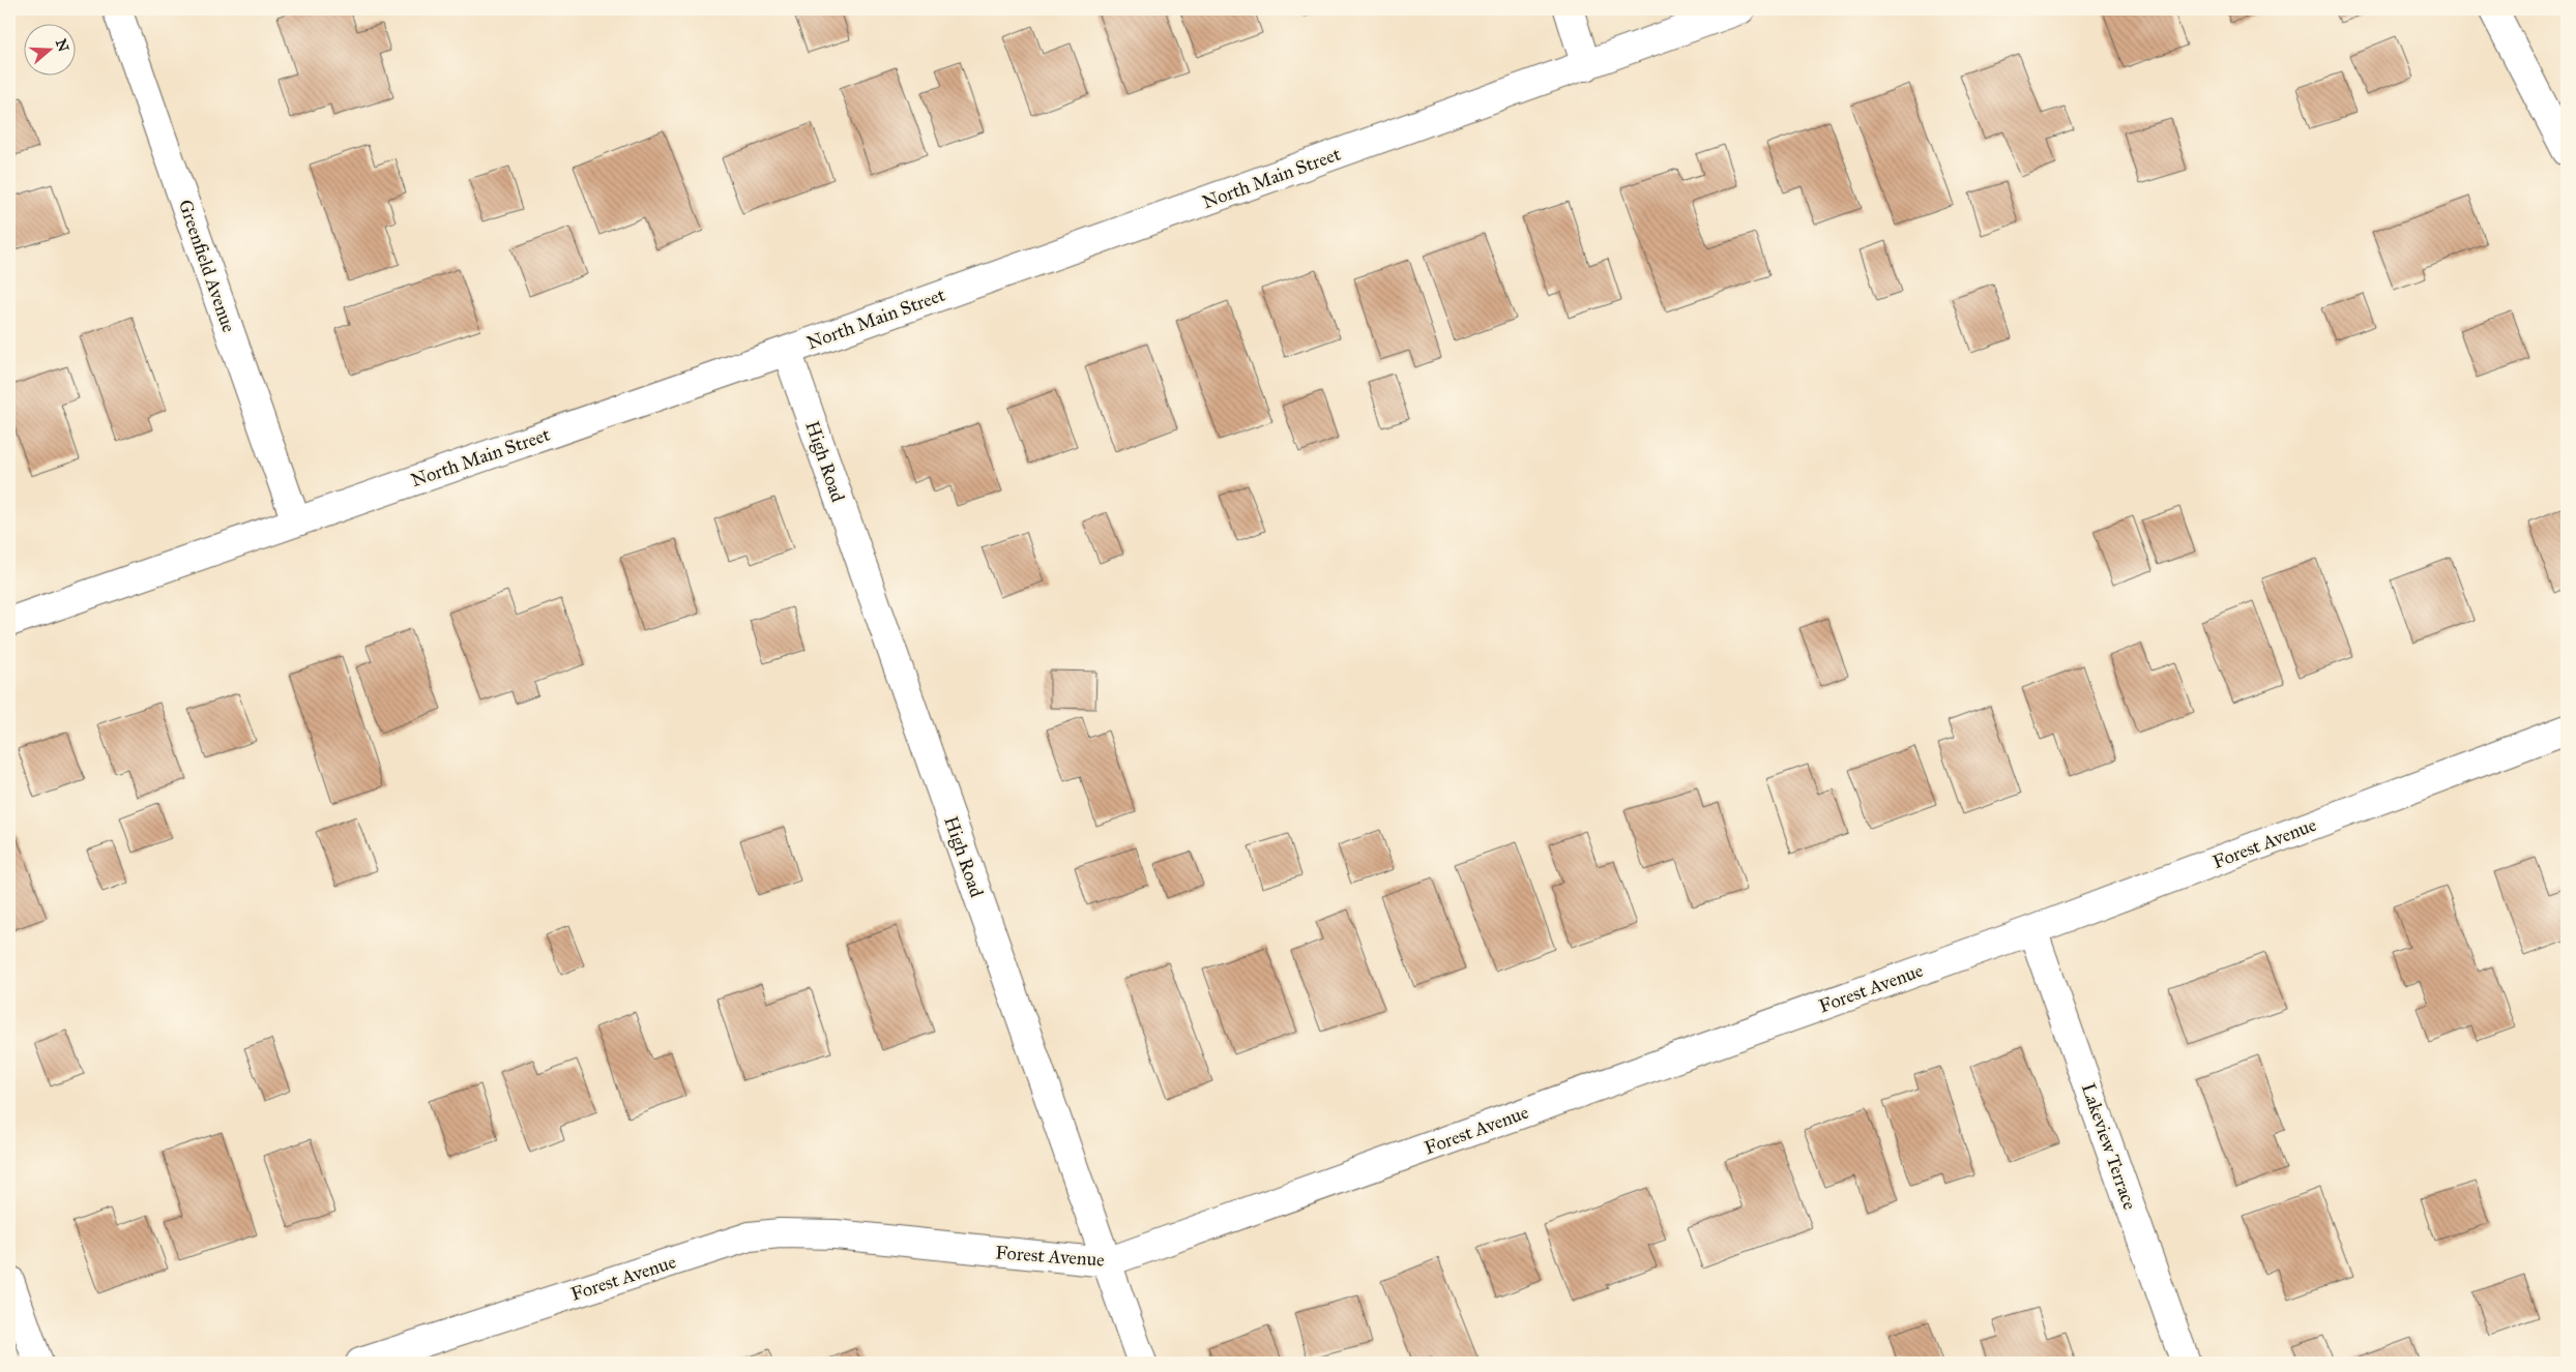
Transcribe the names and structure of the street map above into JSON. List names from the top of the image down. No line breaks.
{"streets":{"street":["North Main Street","Greenfield Avenue","High Road","Forest Avenue","Lakeview Terrace"]},"crossings":[["North Main Street","Greenfield Avenue"],["North Main Street","High Road"],["High Road","Forest Avenue"],["Forest Avenue","Lakeview Terrace"]],"north":"right"}
